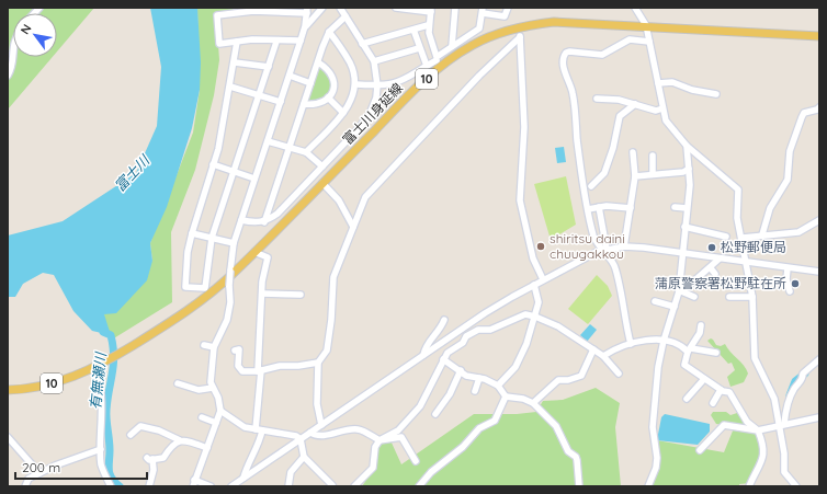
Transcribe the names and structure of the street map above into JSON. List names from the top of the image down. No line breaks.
{"streets":{"main road":["10","富士川身延線"]},"water":["富士川","有無瀬川"],"places":["shiritsu daini chuugakkou","松野郵便局","蒲原警察署松野駐在所"],"scale_bar":"200 m","north":"top left"}
